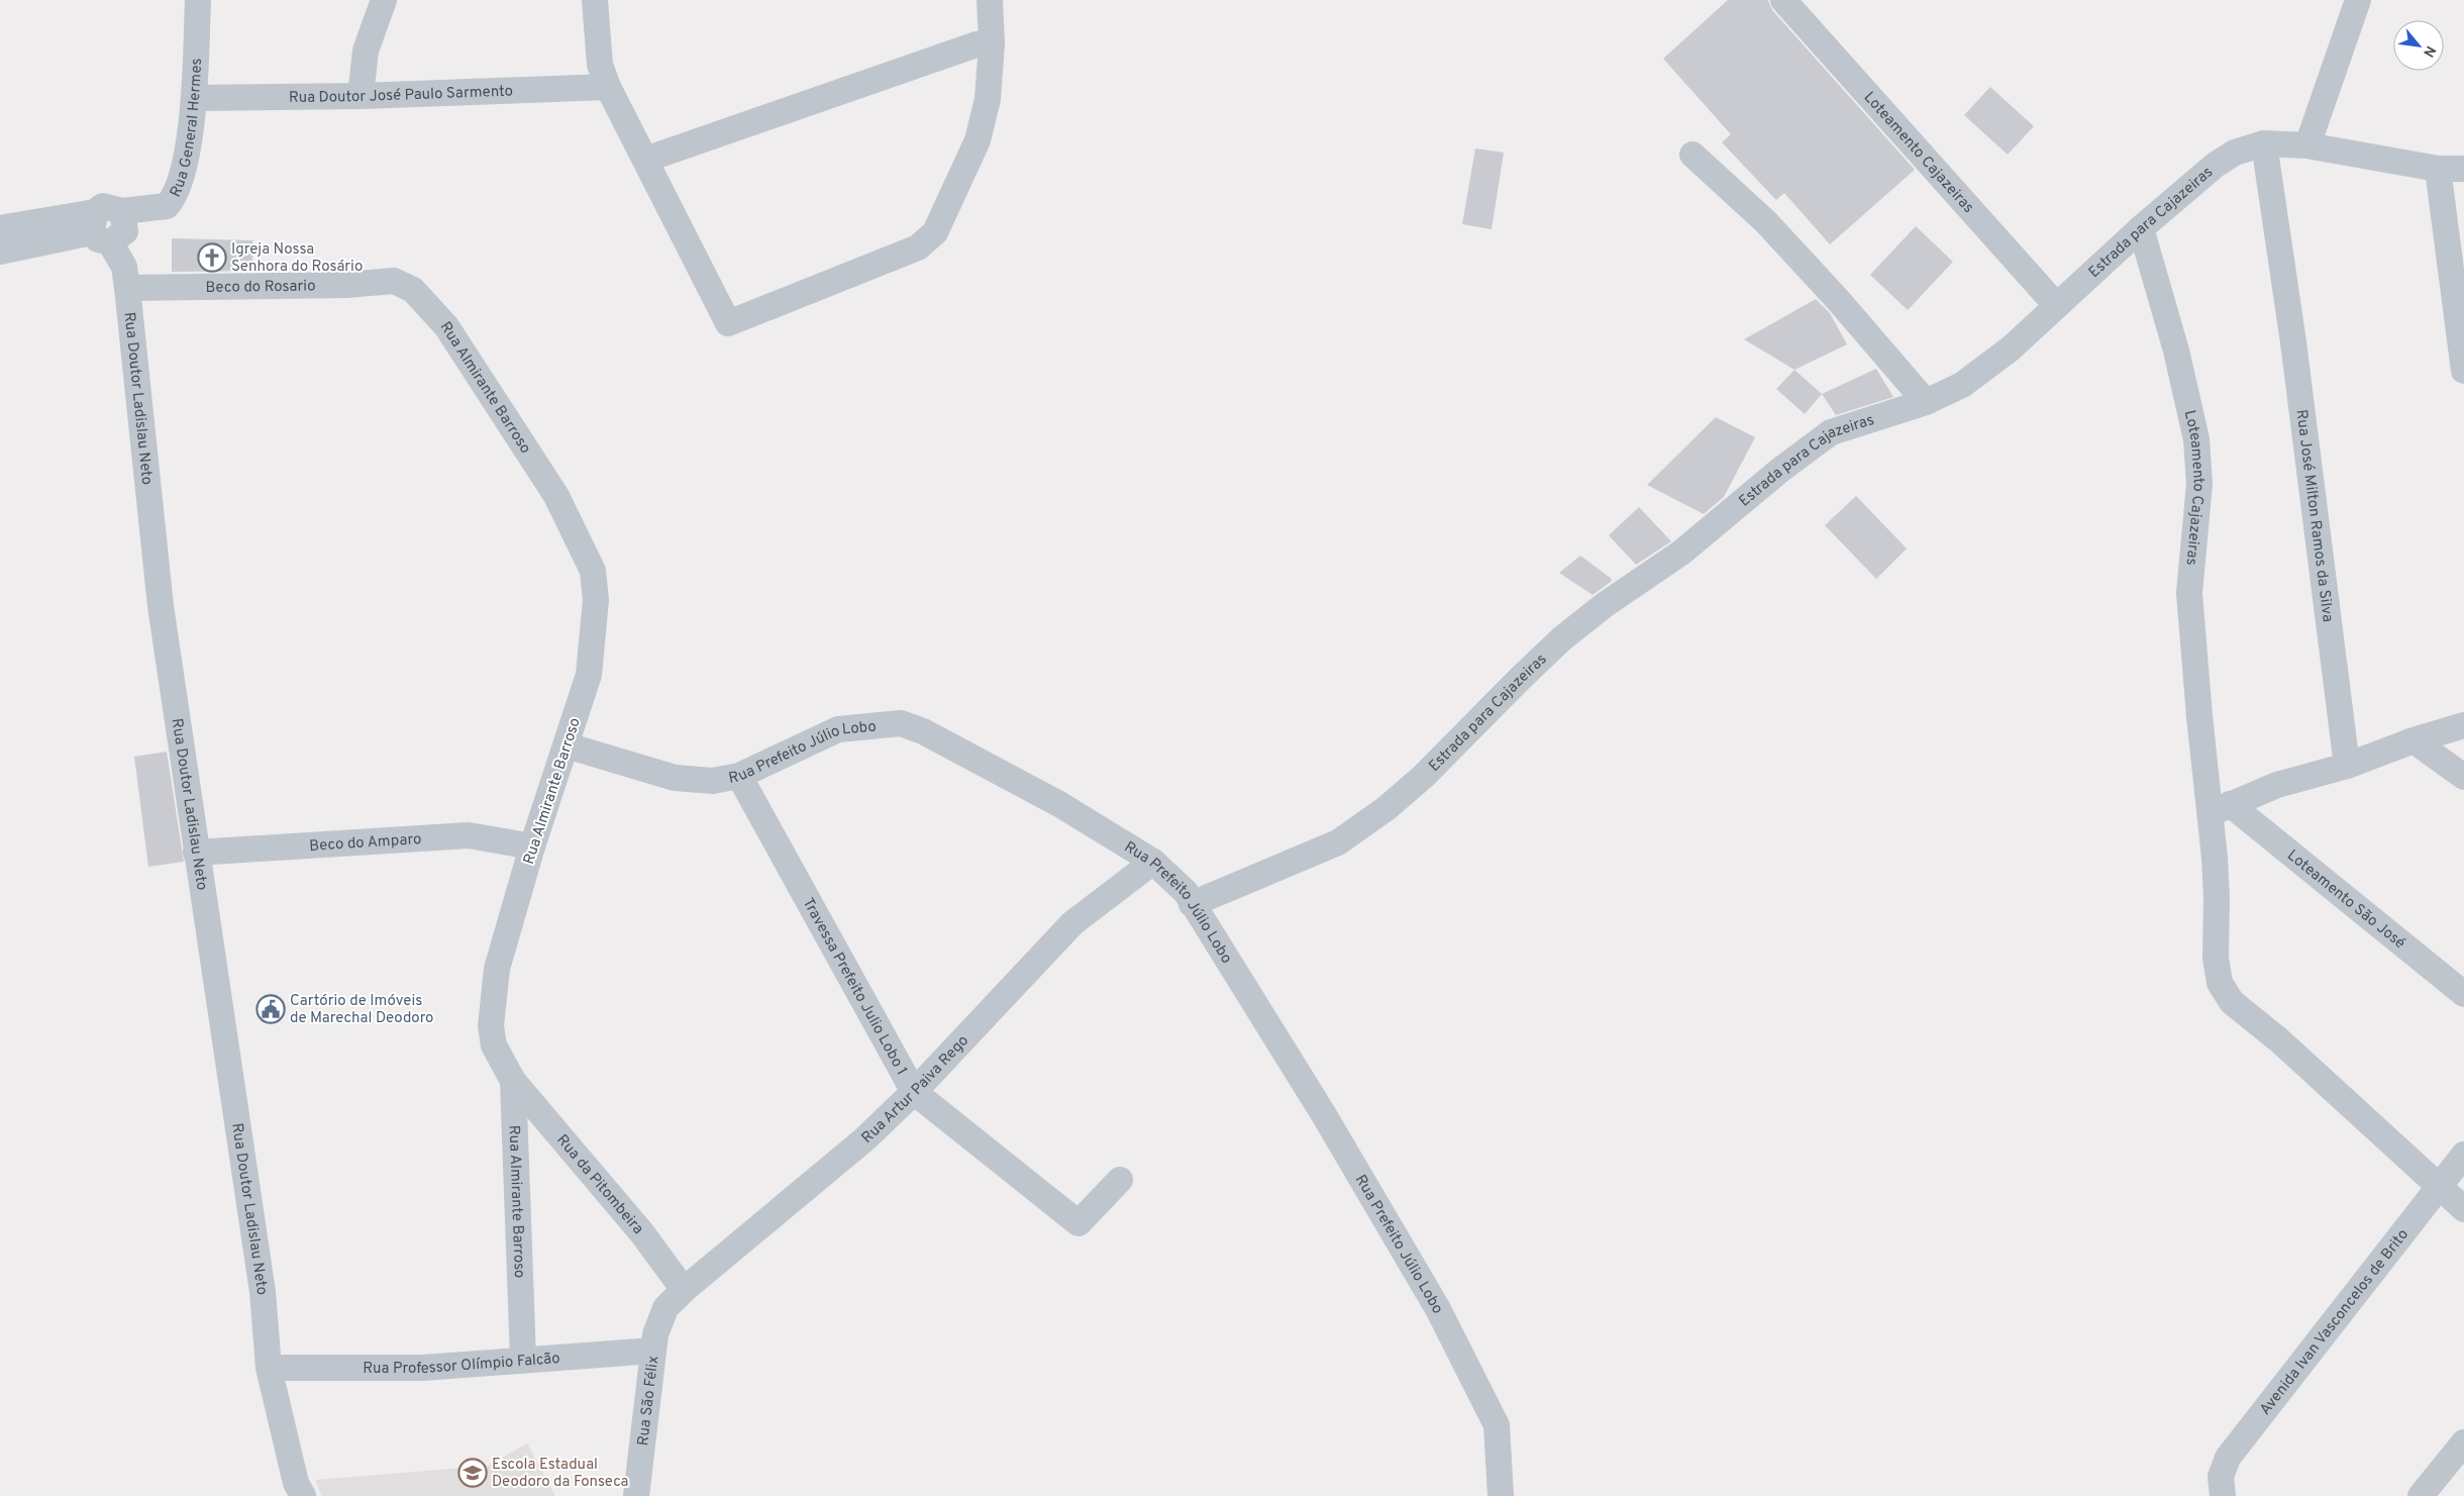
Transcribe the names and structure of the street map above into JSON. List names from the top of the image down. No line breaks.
{"streets":{"street":["Rua Doutor José Paulo Sarmento","Rua General Hermes","Loteamento Cajazeiras","Estrada para Cajazeiras","Beco do Rosario","Rua Almirante Barroso","Rua Doutor Ladislau Neto","Rua José Milton Ramos da Silva","Rua Prefeito Júlio Lobo","Beco do Amparo","Loteamento São José","Travessa Prefeito Julio Lobo 1","Rua Artur Paiva Rego","Rua da Pitombeira","Avenida Ivan Vasconcelos de Brito","Rua Professor Olímpio Falcão","Rua São Félix"]},"crossings":[["Rua Doutor José Paulo Sarmento","Rua General Hermes"],["Rua General Hermes","Rua Doutor Ladislau Neto"],["Loteamento Cajazeiras","Estrada para Cajazeiras"],["Loteamento Cajazeiras","Loteamento São José"],["Loteamento Cajazeiras","Avenida Ivan Vasconcelos de Brito"],["Estrada para Cajazeiras","Rua José Milton Ramos da Silva"],["Estrada para Cajazeiras","Rua Prefeito Júlio Lobo"],["Beco do Rosario","Rua Almirante Barroso"],["Beco do Rosario","Rua Doutor Ladislau Neto"],["Rua Almirante Barroso","Rua Prefeito Júlio Lobo"],["Rua Almirante Barroso","Beco do Amparo"],["Rua Almirante Barroso","Rua da Pitombeira"],["Rua Almirante Barroso","Rua Professor Olímpio Falcão"],["Rua Doutor Ladislau Neto","Beco do Amparo"],["Rua Doutor Ladislau Neto","Rua Professor Olímpio Falcão"],["Rua Prefeito Júlio Lobo","Travessa Prefeito Julio Lobo 1"],["Rua Prefeito Júlio Lobo","Rua Artur Paiva Rego"],["Travessa Prefeito Julio Lobo 1","Rua Artur Paiva Rego"],["Rua Artur Paiva Rego","Rua da Pitombeira"],["Rua Artur Paiva Rego","Rua São Félix"],["Rua da Pitombeira","Rua São Félix"],["Rua Professor Olímpio Falcão","Rua São Félix"]],"places":{"church":["Igreja Nossa Senhora do Rosário"],"public building":["Cartório de Imóveis de Marechal Deodoro"],"school or university":["Escola Estadual Deodoro da Fonseca"]},"north":"bottom right"}
